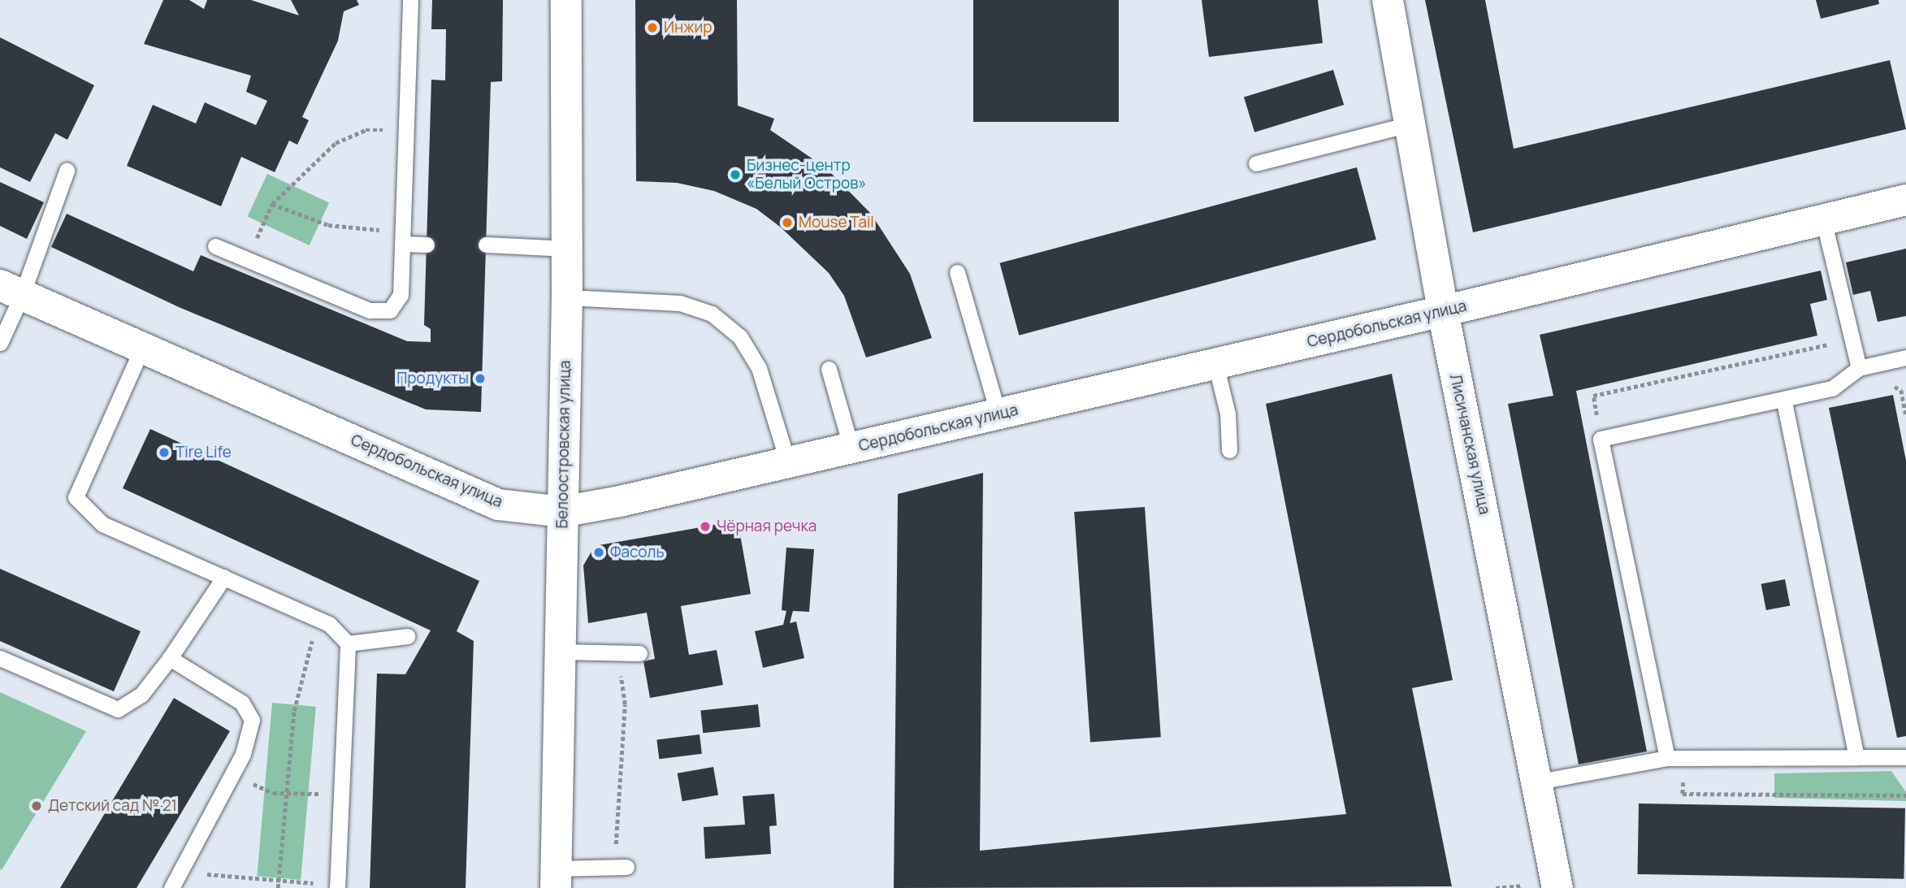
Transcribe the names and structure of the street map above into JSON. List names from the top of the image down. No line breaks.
{"streets":{"street":["Сердобольская улица","Белоостровская улица","Лисичанская улица"]},"crossings":[["Сердобольская улица","Белоостровская улица"],["Сердобольская улица","Лисичанская улица"]],"places":["Инжир","Бизнес-центр «Белый Остров»","Mouse Tail","Продукты","Tire Life","Чёрная речка","Фасоль","Детский сад № 21"]}
